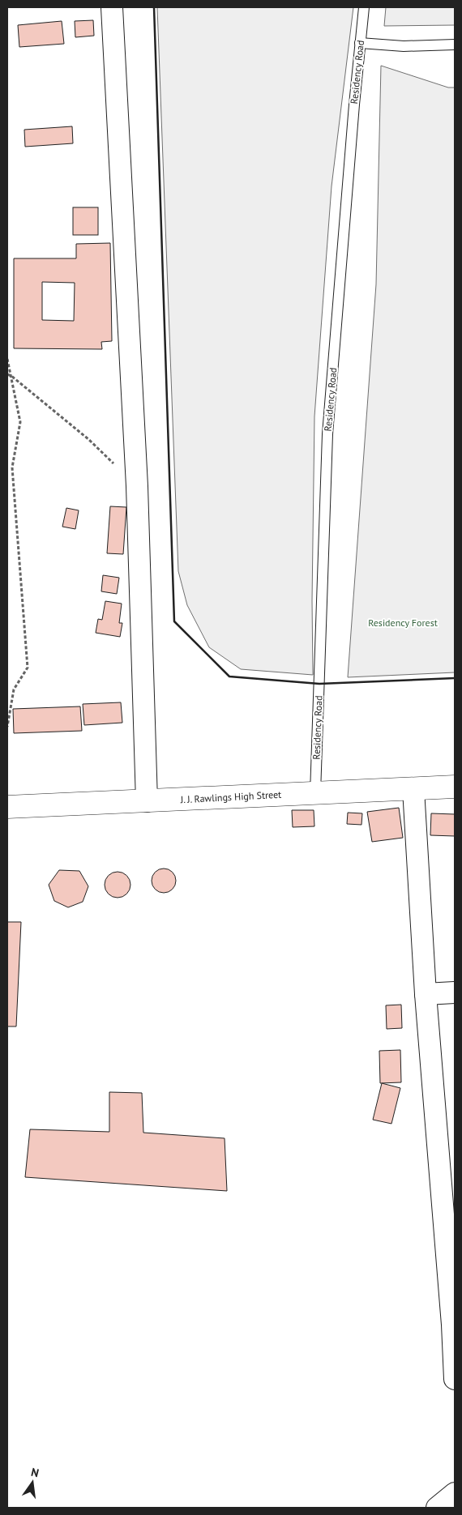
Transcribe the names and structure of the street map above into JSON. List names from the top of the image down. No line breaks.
{"streets":{"main road":["J. J. Rawlings High Street"],"lane":["Residency Road"]},"crossings":[["Residency Road","J. J. Rawlings High Street"]],"parks":["Residency Forest"],"north":"top"}
